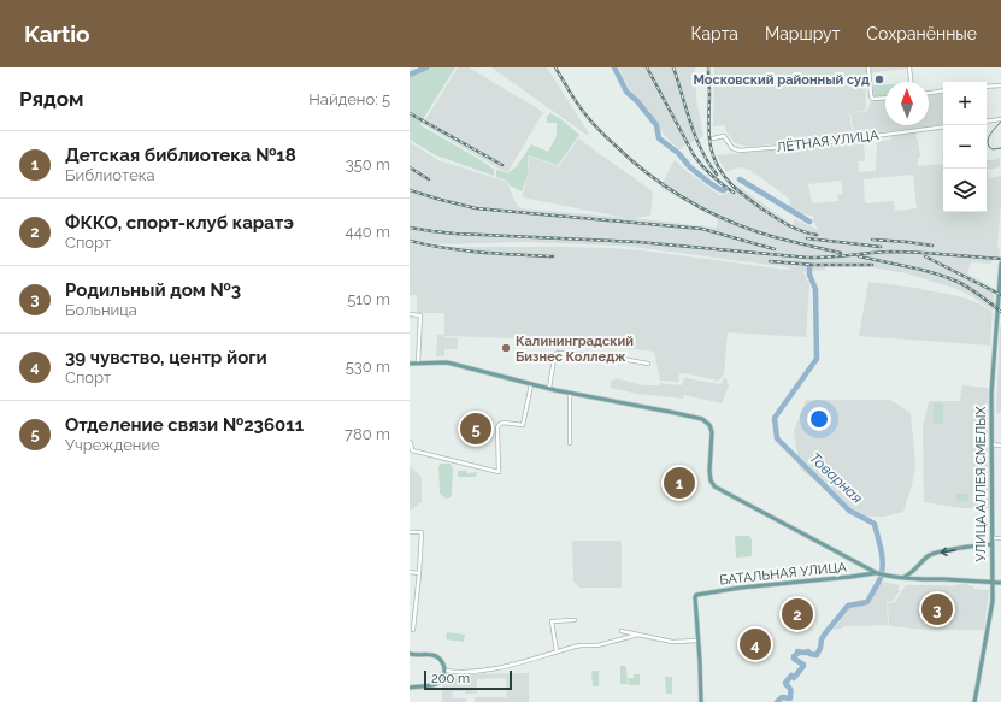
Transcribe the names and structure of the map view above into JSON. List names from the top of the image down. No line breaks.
{"streets":{"main road":["УЛИЦА АЛЛЕЯ СМЕЛЫХ","БАТАЛЬНАЯ УЛИЦА"],"street":["ЛЁТНАЯ УЛИЦА"]},"water":["Товарная"],"places":["Московский районный суд","Калининградский Бизнес Колледж"],"scale_bar":"200 m","north":"top","page":{"header":"Kartio","nav":["Карта","Маршрут","Сохранённые"],"heading":["Рядом","Найдено: 5"],"map_buttons":["+","−"],"list":[{"mark":"1","name":"Детская библиотека №18","note":"Библиотека","value":"350 m"},{"mark":"2","name":"ФККО, спорт-клуб каратэ","note":"Спорт","value":"440 m"},{"mark":"3","name":"Родильный дом №3","note":"Больница","value":"510 m"},{"mark":"4","name":"39 чувство, центр йоги","note":"Спорт","value":"530 m"},{"mark":"5","name":"Отделение связи №236011","note":"Учреждение","value":"780 m"}],"pins":["5","1","3","2","4"],"scale":"200 m"}}
